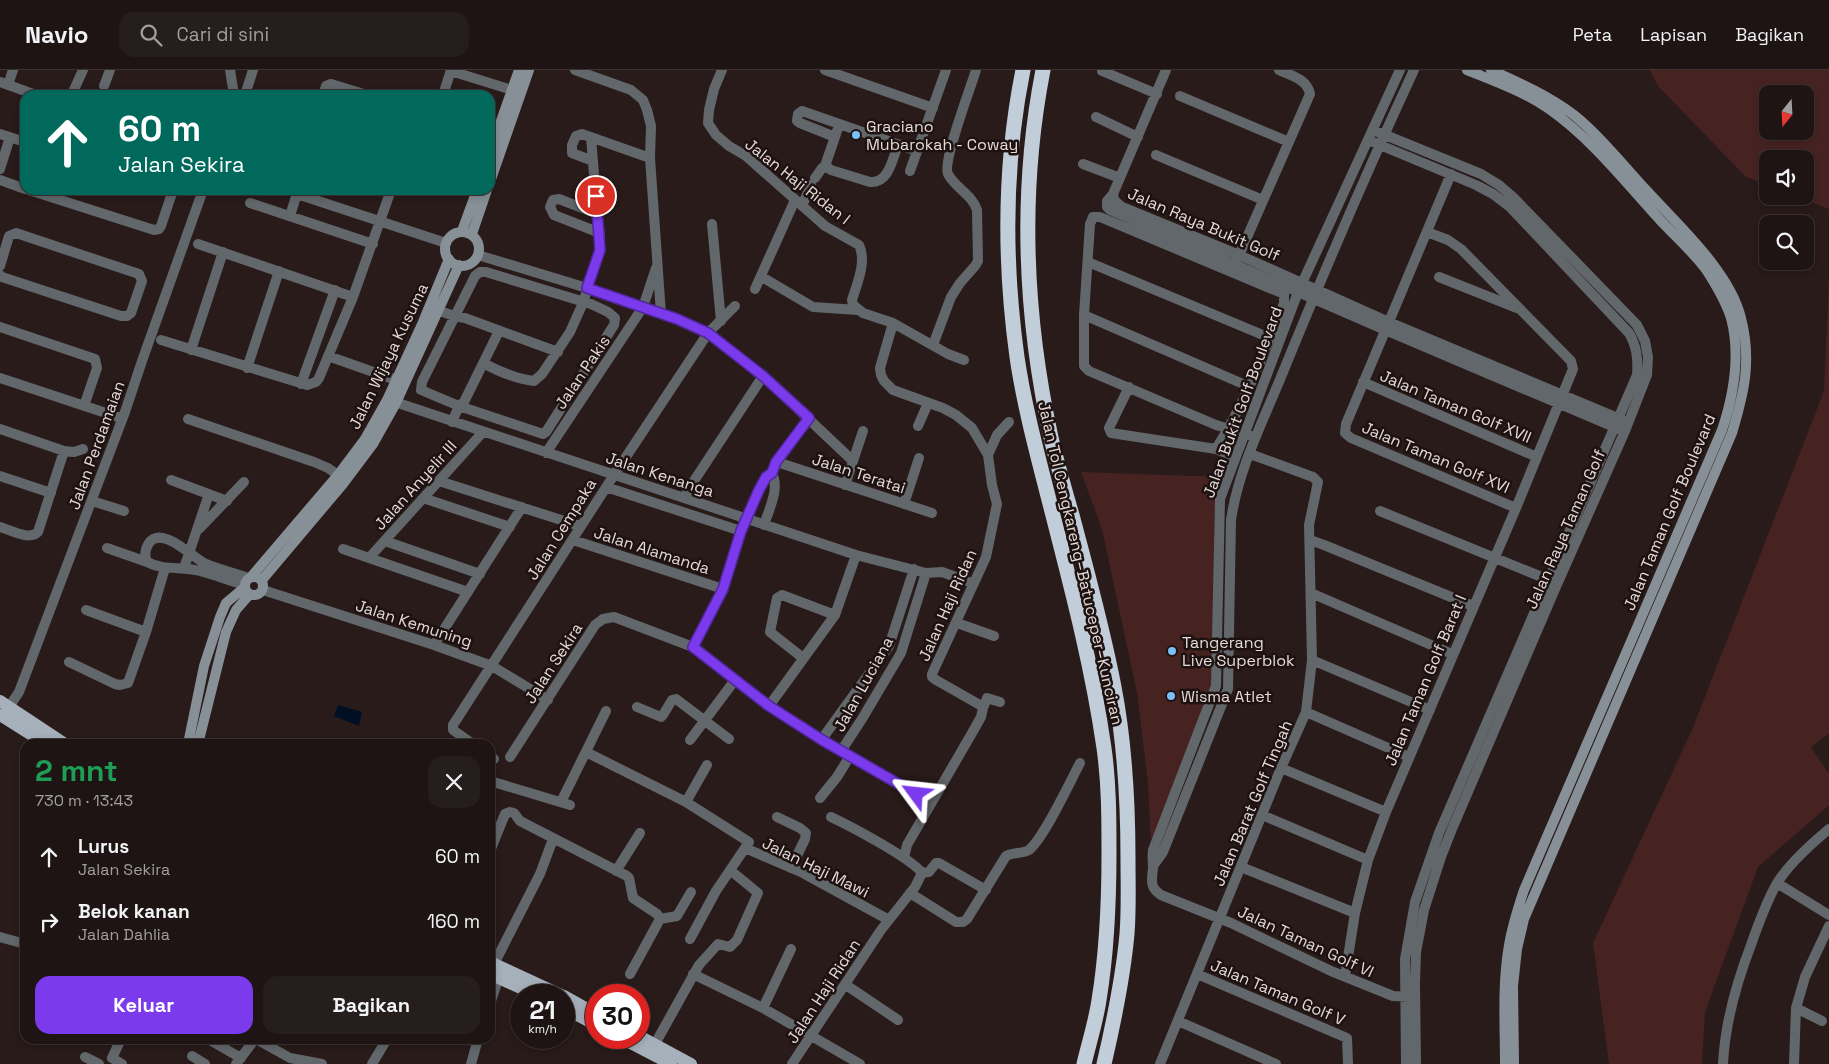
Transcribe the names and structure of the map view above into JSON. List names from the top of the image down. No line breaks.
{"streets":{"highway":["Jalan Tol Cengkareng–Batuceper–Kunciran"],"street":["Jalan Haji Ridan I","Jalan Raya Bukit Golf","Jalan Wijaya Kusuma","Jalan Pakis","Jalan Bukit Golf Boulevard","Jalan Taman Golf XVII","Jalan Perdamaian","Jalan Taman Golf XVI","Jalan Teratai","Jalan Kenanga","Jalan Anyelir III","Jalan Taman Golf Boulevard","Jalan Cempaka","Jalan Raya Taman Golf","Jalan Alamanda","Jalan Haji Ridan","Jalan Kemuning","Jalan Sekira","Jalan Taman Golf Barat I","Jalan Luciana","Jalan Barat Golf Tingah","Jalan Haji Mawi","Jalan Taman Golf VI","Jalan Taman Golf V"]},"crossings":[["Jalan Raya Bukit Golf","Jalan Bukit Golf Boulevard"],["Jalan Raya Bukit Golf","Jalan Raya Taman Golf"],["Jalan Raya Bukit Golf","Jalan Taman Golf Barat I"],["Jalan Wijaya Kusuma","Jalan Kenanga"],["Jalan Wijaya Kusuma","Jalan Kemuning"],["Jalan Pakis","Jalan Kenanga"],["Jalan Bukit Golf Boulevard","Jalan Raya Taman Golf"],["Jalan Bukit Golf Boulevard","Jalan Barat Golf Tingah"],["Jalan Bukit Golf Boulevard","Jalan Taman Golf VI"],["Jalan Taman Golf XVII","Jalan Taman Golf XVI"],["Jalan Taman Golf XVII","Jalan Taman Golf Barat I"],["Jalan Taman Golf XVI","Jalan Taman Golf Barat I"],["Jalan Kenanga","Jalan Anyelir III"],["Jalan Kenanga","Jalan Cempaka"],["Jalan Kenanga","Jalan Luciana"],["Jalan Cempaka","Jalan Alamanda"],["Jalan Cempaka","Jalan Kemuning"],["Jalan Raya Taman Golf","Jalan Taman Golf VI"],["Jalan Haji Ridan","Jalan Haji Mawi"],["Jalan Kemuning","Jalan Sekira"],["Jalan Sekira","Jalan Luciana"],["Jalan Taman Golf Barat I","Jalan Taman Golf VI"],["Jalan Barat Golf Tingah","Jalan Taman Golf VI"],["Jalan Barat Golf Tingah","Jalan Taman Golf V"]],"places":["Graciano Mubarokah - Coway","Tangerang Live Superblok","Wisma Atlet"],"north":"bottom","page":{"header":"Navio","search":"Cari di sini","nav":["Peta","Lapisan","Bagikan"],"turn":["60 m","Jalan Sekira"],"heading":["2 mnt","730 m · 13:43"],"list":[{"name":"Lurus","note":"Jalan Sekira","value":"60 m"},{"name":"Belok kanan","note":"Jalan Dahlia","value":"160 m"}],"buttons":["Keluar","Bagikan"],"speed":"21 km/h","limit":"30"}}
